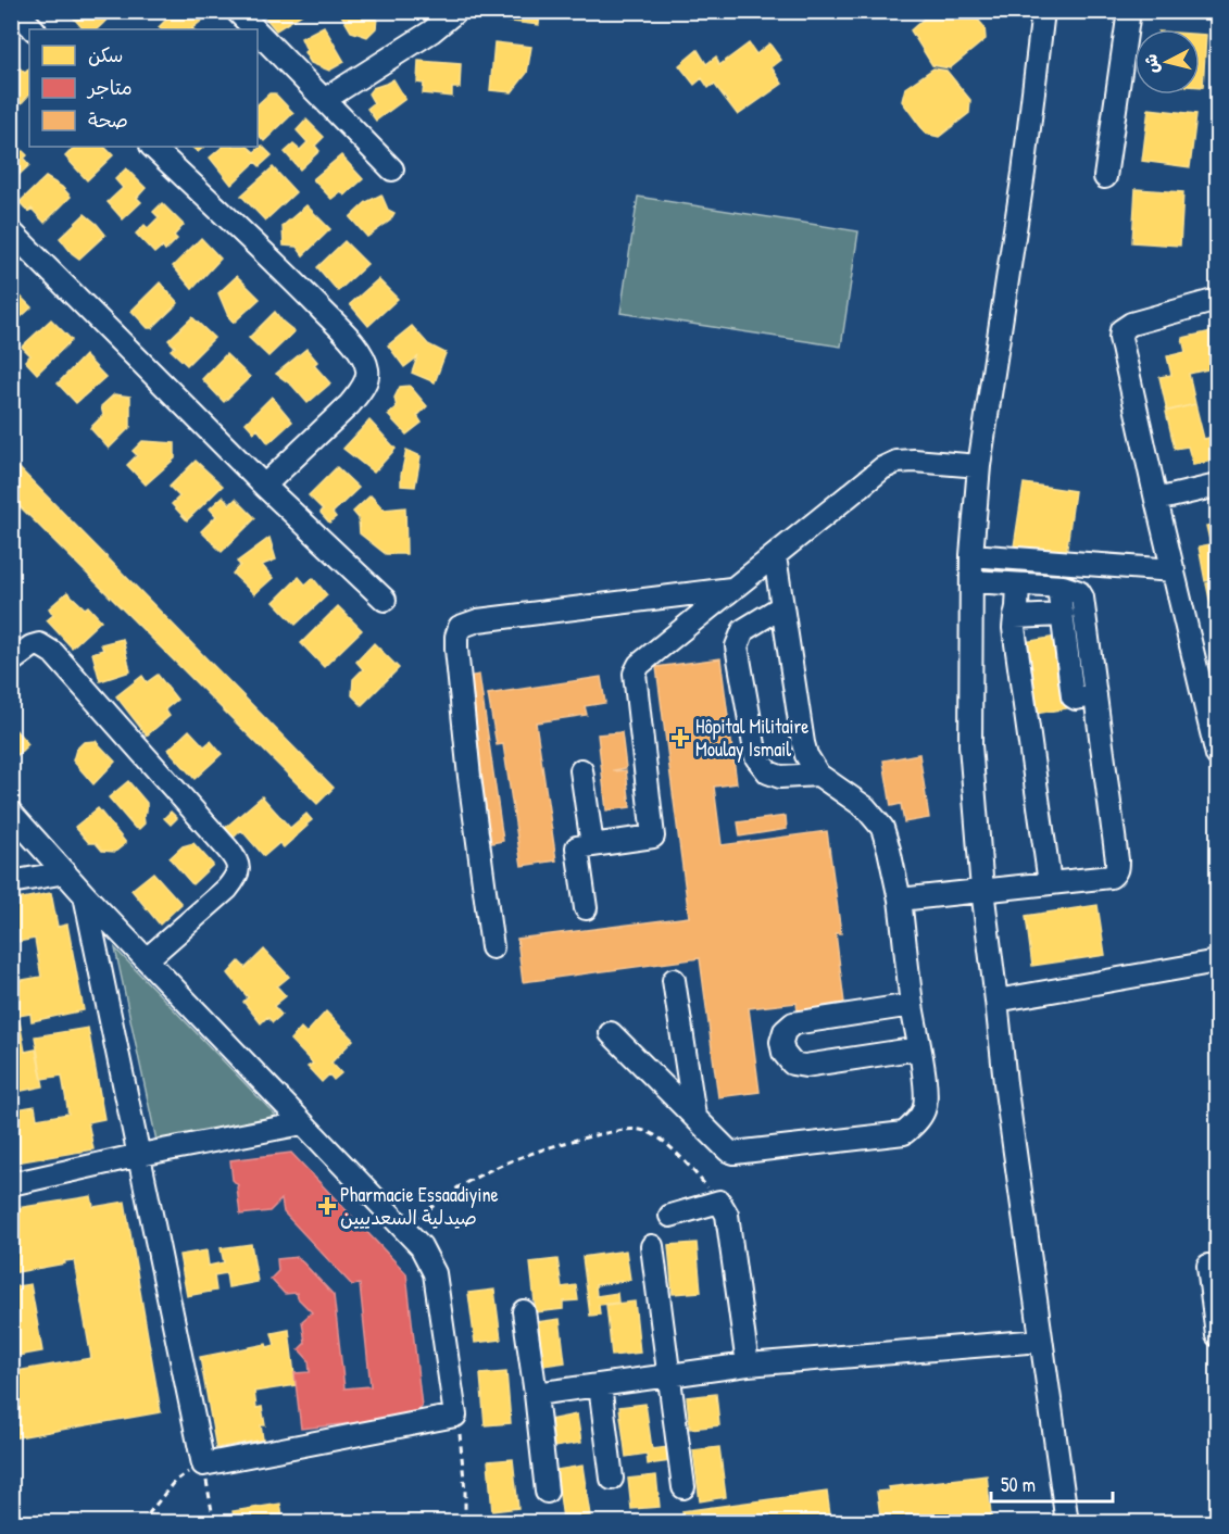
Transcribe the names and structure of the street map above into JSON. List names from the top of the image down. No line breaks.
{"places":{"health":["Hôpital Militaire Moulay Ismail","Pharmacie Essaadiyine صيدلية السعدييين"]},"legend":["سكن","متاجر","صحة"],"scale_bar":"50 m","north":"left"}
